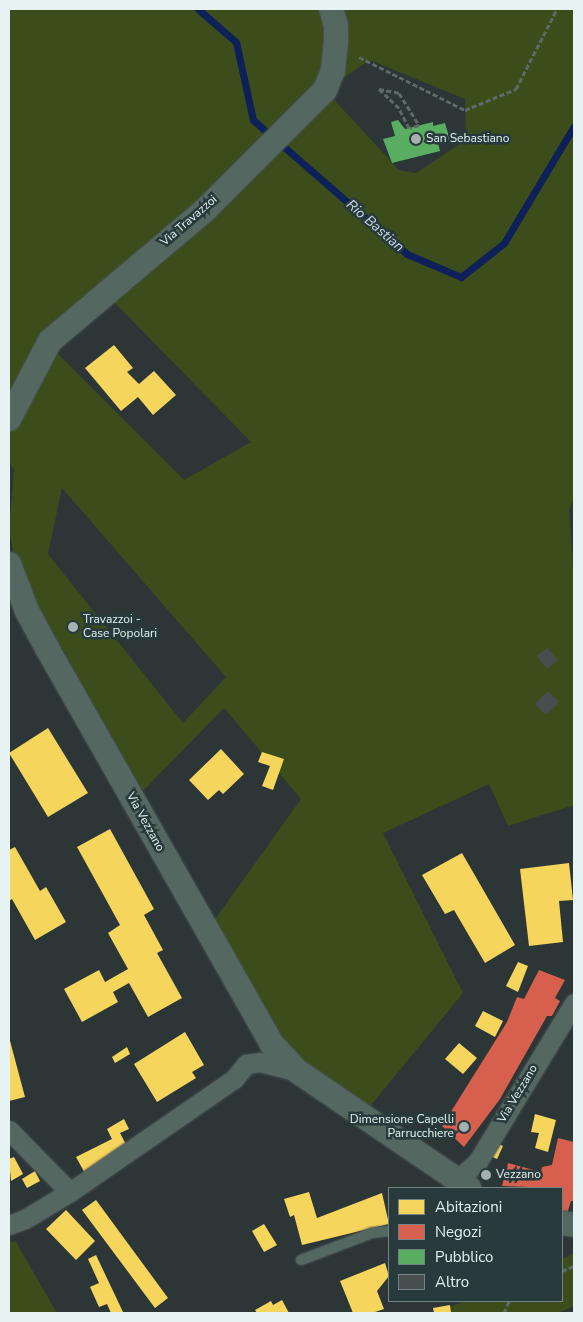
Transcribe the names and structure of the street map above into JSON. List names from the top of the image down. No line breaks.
{"streets":{"street":["Via Travazzoi","Via Vezzano"]},"water":["Rio Bastian"],"places":["San Sebastiano","Travazzoi - Case Popolari","Dimensione Capelli Parrucchiere","Vezzano"],"legend":["Abitazioni","Negozi","Pubblico","Altro"]}
